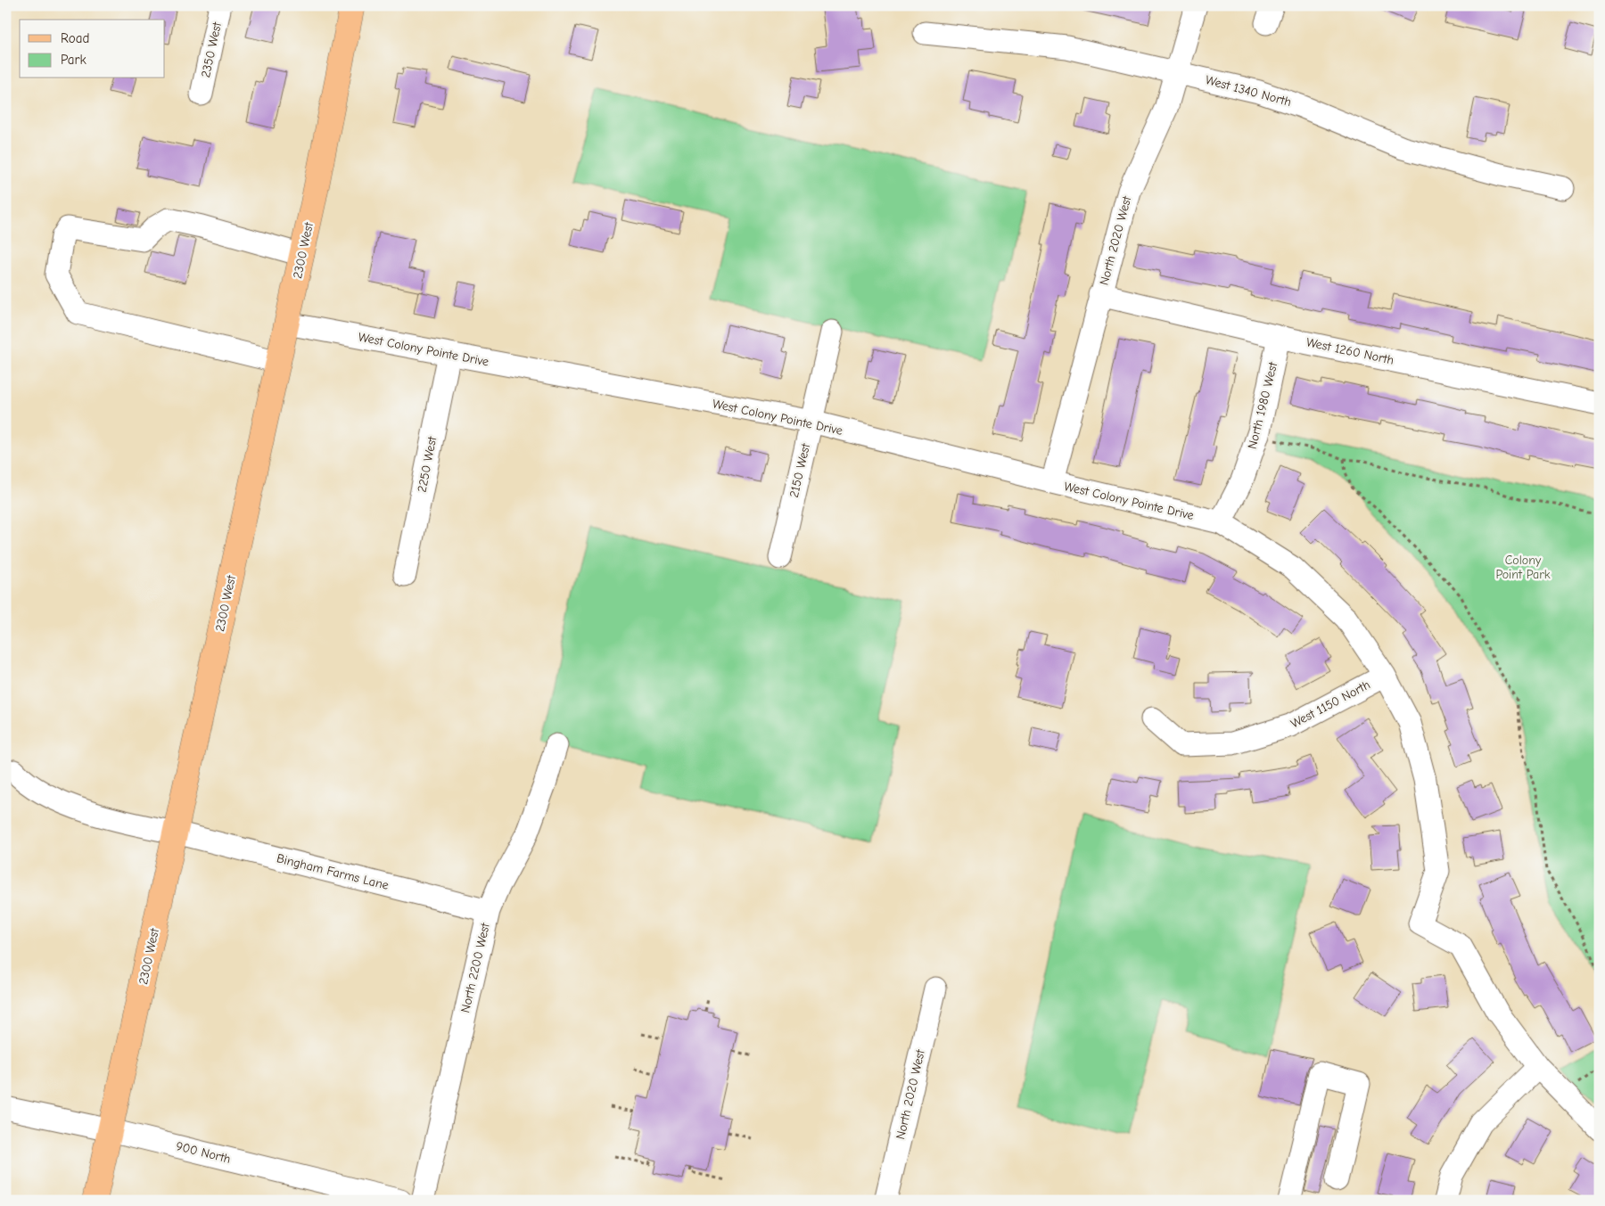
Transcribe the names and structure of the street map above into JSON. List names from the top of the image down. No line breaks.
{"streets":{"main road":["2300 West"],"street":["2350 West","West 1340 North","North 2020 West","West Colony Pointe Drive","West 1260 North","North 1980 West","2250 West","2150 West","West 1150 North","Bingham Farms Lane","North 2200 West","900 North"]},"crossings":[["West 1340 North","North 2020 West"],["North 2020 West","West Colony Pointe Drive"],["North 2020 West","West 1260 North"],["2300 West","West Colony Pointe Drive"],["2300 West","Bingham Farms Lane"],["2300 West","900 North"],["West Colony Pointe Drive","North 1980 West"],["West Colony Pointe Drive","2250 West"],["West Colony Pointe Drive","2150 West"],["West Colony Pointe Drive","West 1150 North"],["West 1260 North","North 1980 West"],["Bingham Farms Lane","North 2200 West"]],"parks":["Colony Point Park"],"legend":["Road","Park"]}
